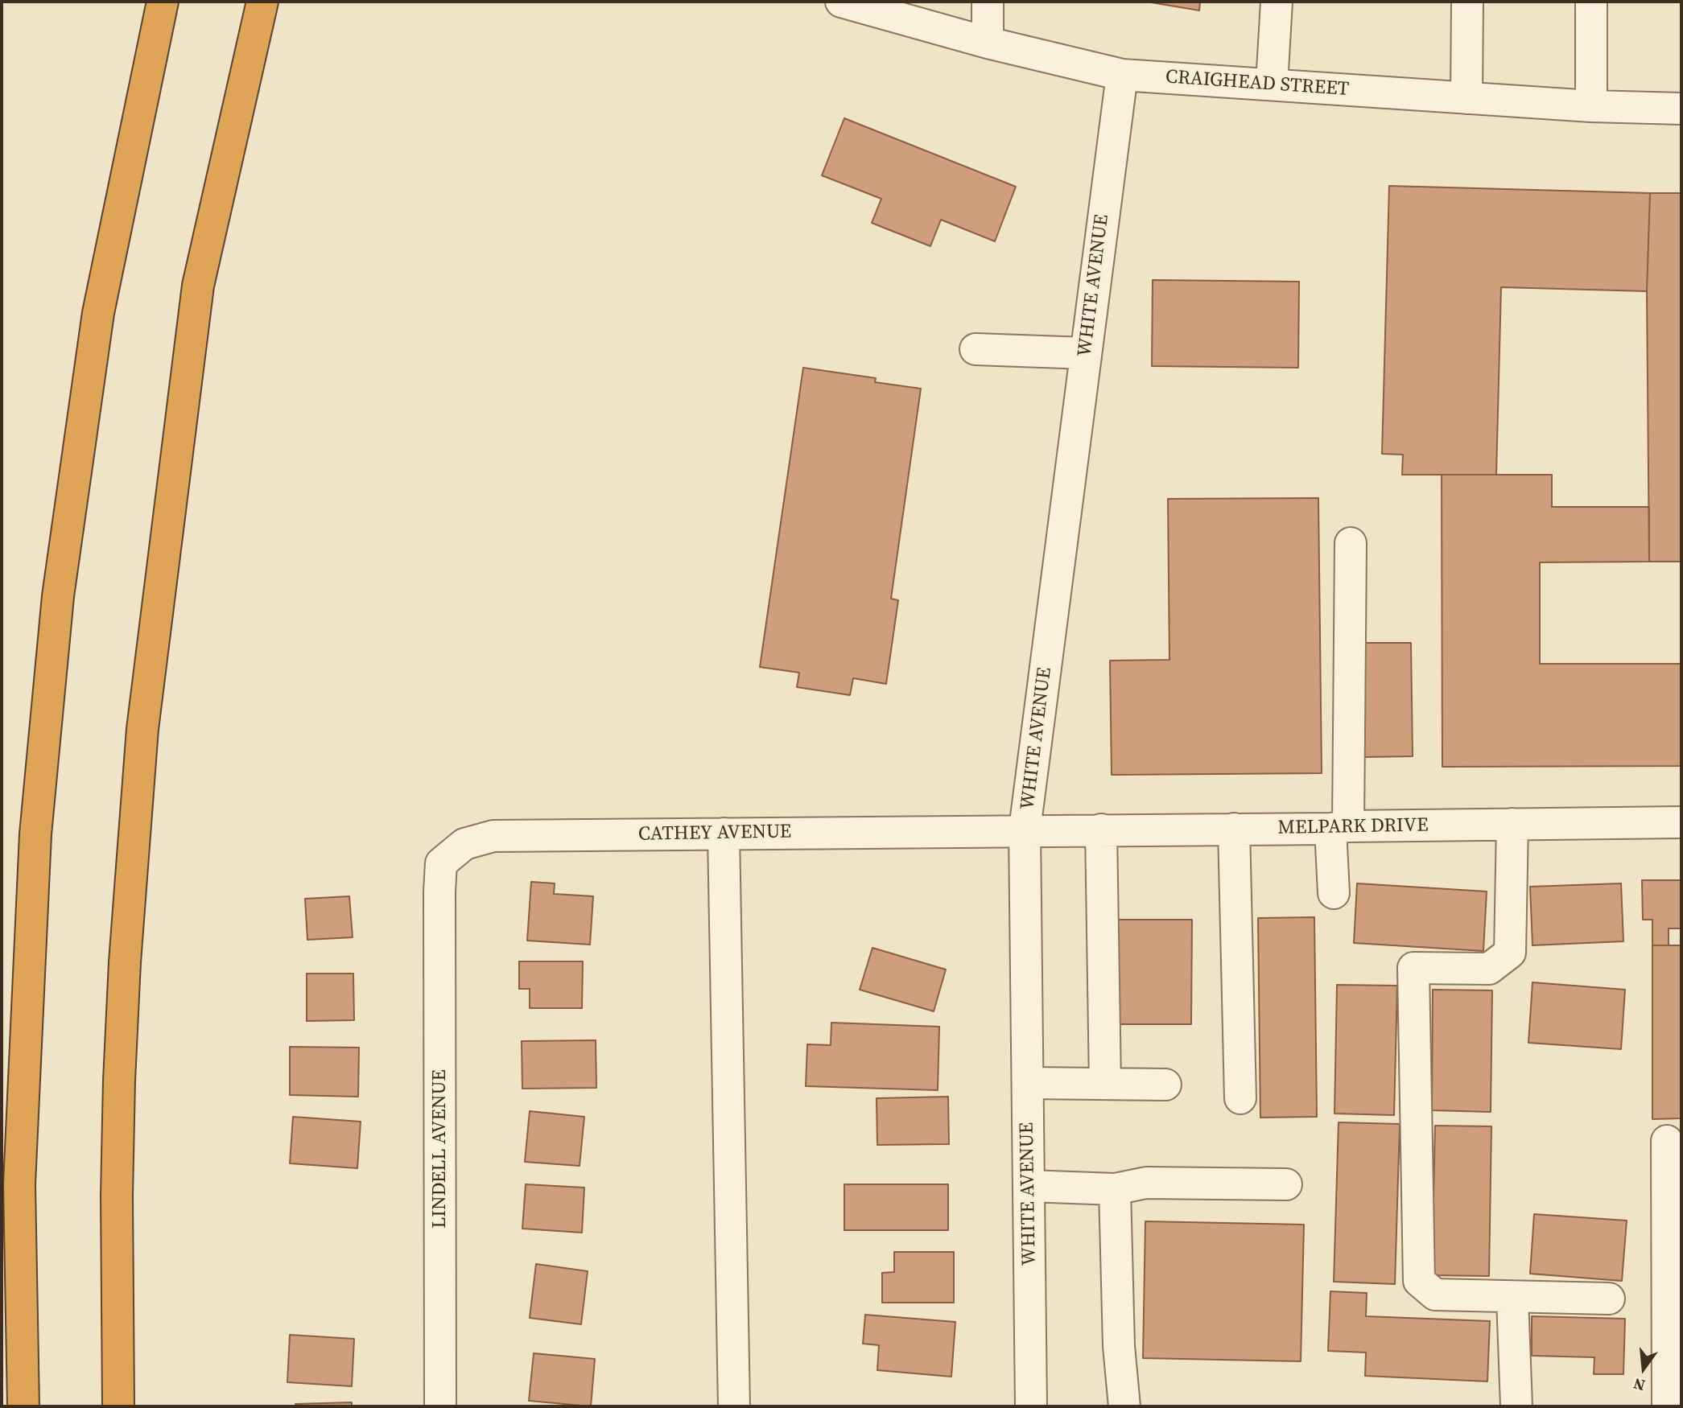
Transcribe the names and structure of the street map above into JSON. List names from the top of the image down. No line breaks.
{"streets":{"street":["CRAIGHEAD STREET","WHITE AVENUE","MELPARK DRIVE","CATHEY AVENUE","LINDELL AVENUE"]},"crossings":[["CRAIGHEAD STREET","WHITE AVENUE"],["WHITE AVENUE","MELPARK DRIVE"],["WHITE AVENUE","CATHEY AVENUE"],["MELPARK DRIVE","CATHEY AVENUE"],["CATHEY AVENUE","LINDELL AVENUE"]],"north":"bottom"}
